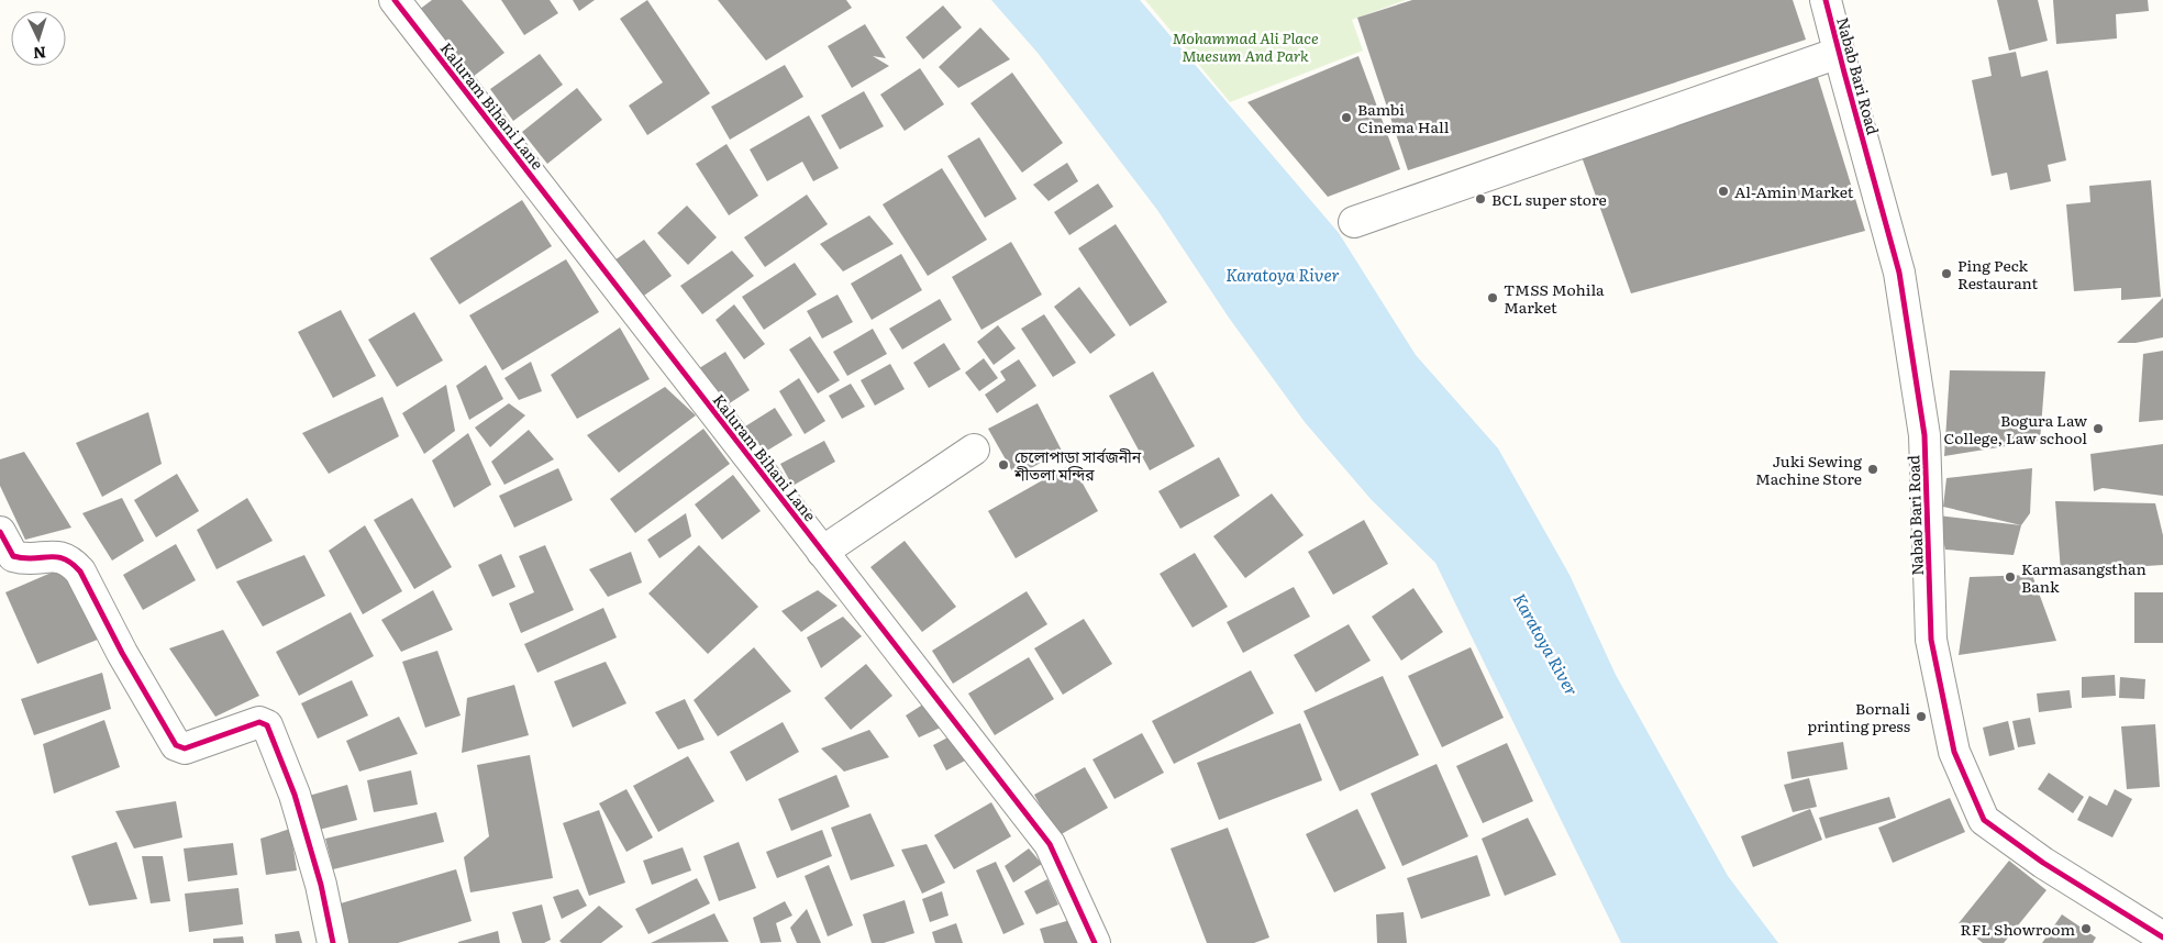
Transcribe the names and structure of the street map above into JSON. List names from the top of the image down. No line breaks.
{"streets":{"street":["Nabab Bari Road","Kaluram Bihani Lane"]},"water":["Karatoya River"],"parks":["Mohammad Ali Place Muesum And Park"],"places":["Bambi Cinema Hall","Al-Amin Market","BCL super store","Ping Peck Restaurant","TMSS Mohila Market","Bogura Law College, Law school","চেলোপাড়া সার্বজনীন শীতলা মন্দির","Juki Sewing Machine Store","Karmasangsthan Bank","Bornali printing press","RFL Showroom"],"north":"bottom"}
